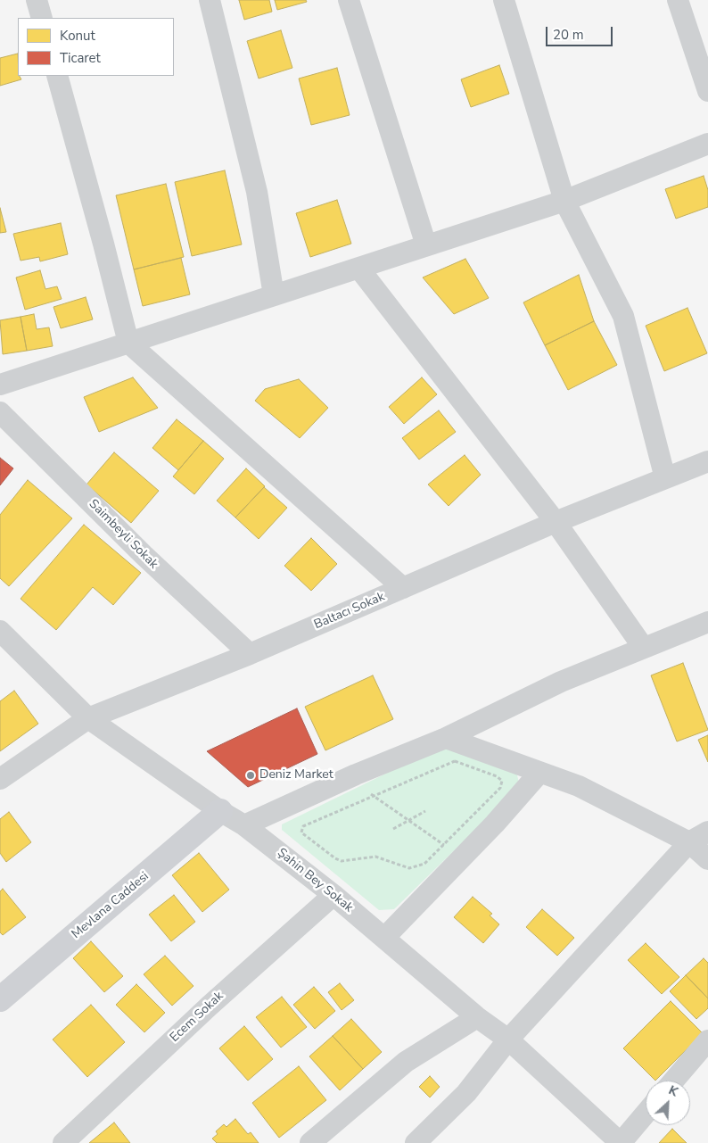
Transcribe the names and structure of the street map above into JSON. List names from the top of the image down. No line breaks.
{"streets":{"street":["Saimbeyli Sokak","Baltacı Sokak","Şahin Bey Sokak","Mevlana Caddesi","Ecem Sokak"]},"crossings":[["Saimbeyli Sokak","Baltacı Sokak"],["Baltacı Sokak","Şahin Bey Sokak"],["Şahin Bey Sokak","Mevlana Caddesi"],["Şahin Bey Sokak","Ecem Sokak"]],"places":["Deniz Market"],"legend":["Konut","Ticaret"],"scale_bar":"20 m","north":"top right"}
